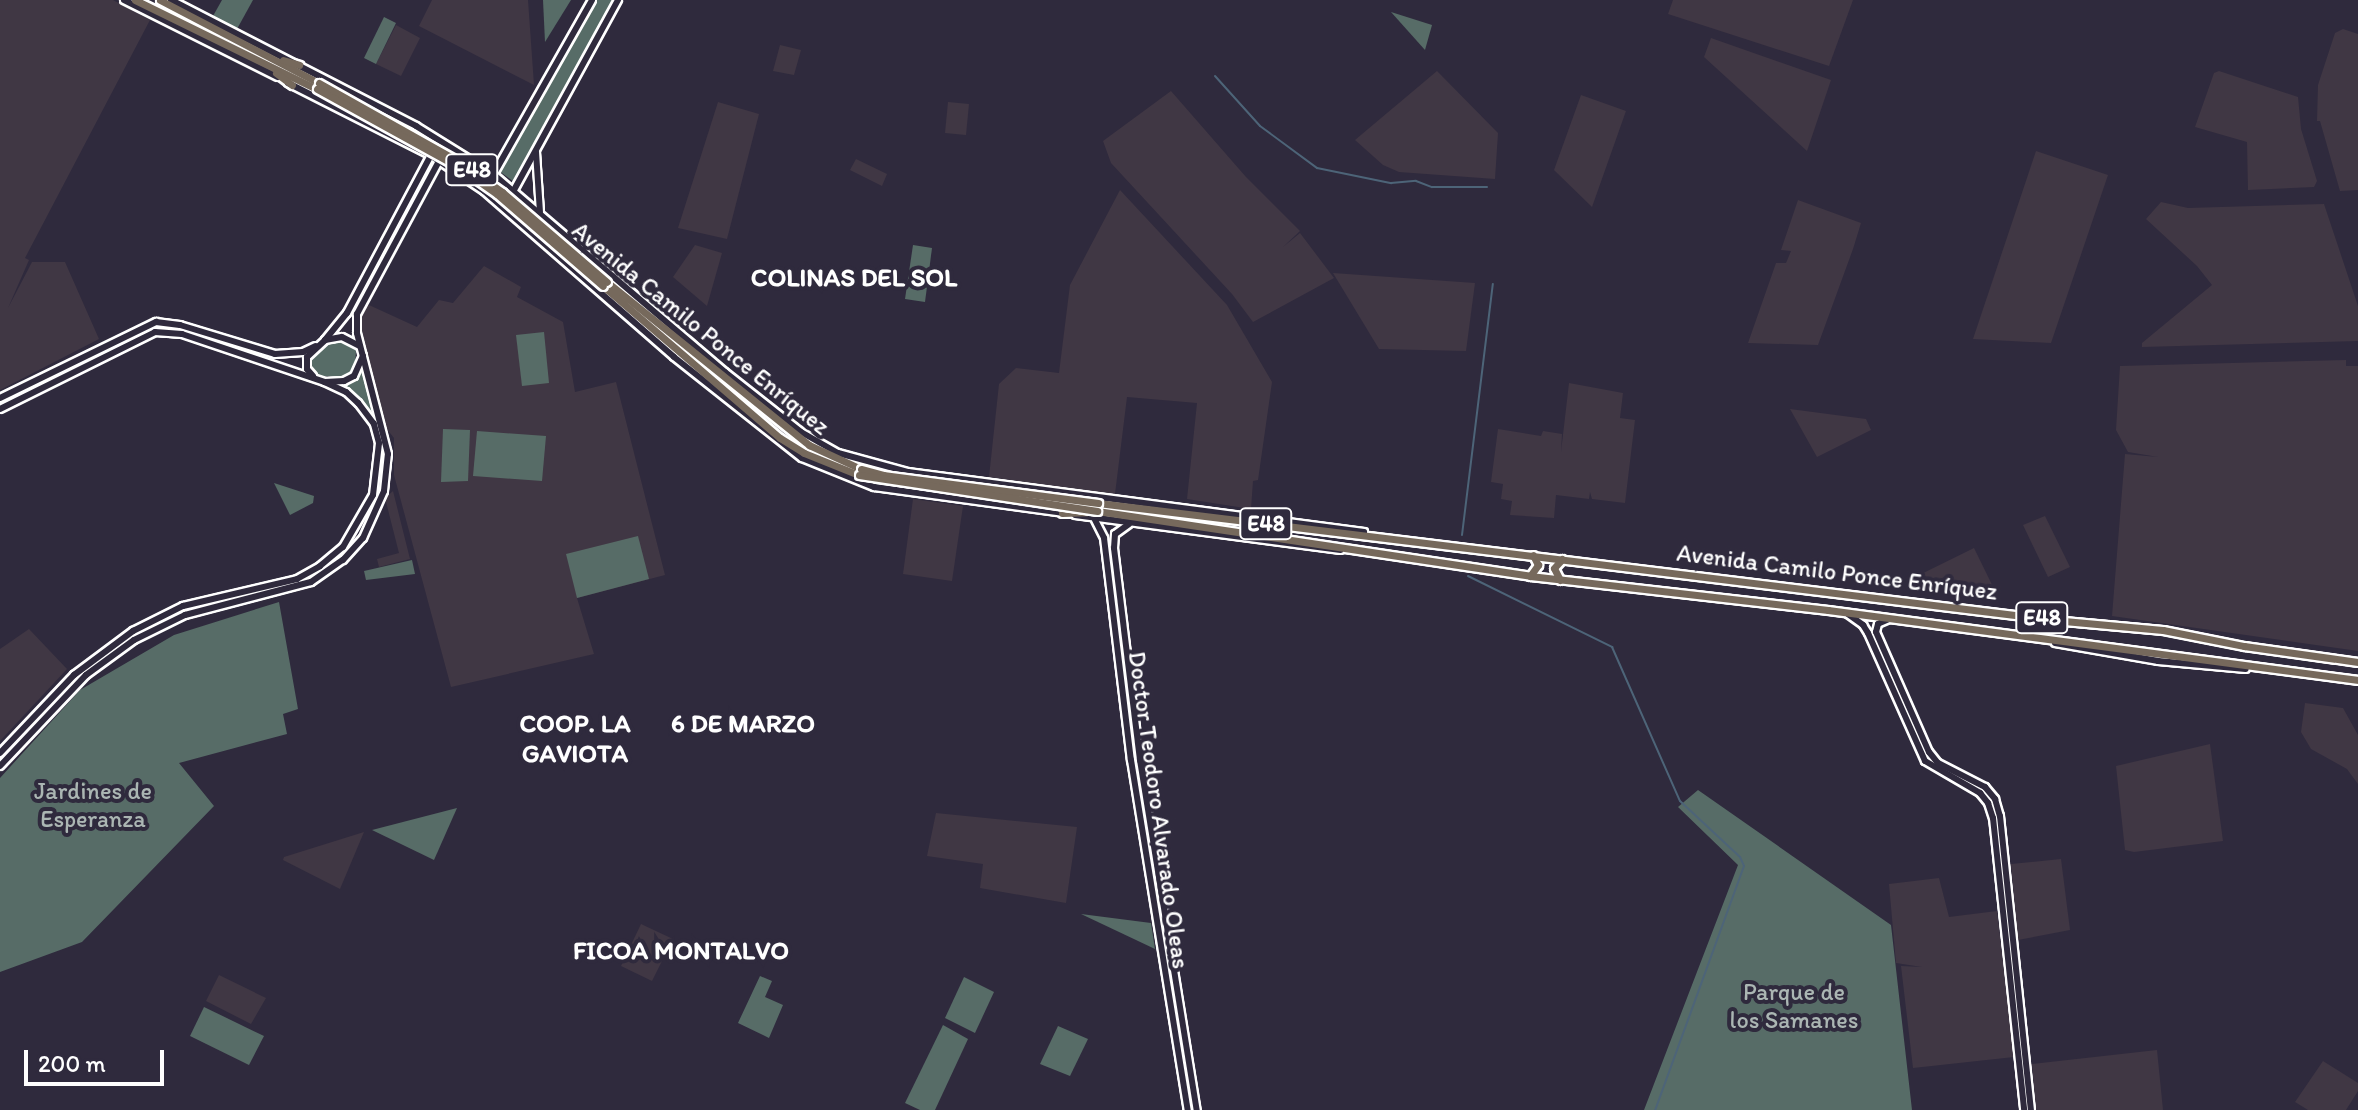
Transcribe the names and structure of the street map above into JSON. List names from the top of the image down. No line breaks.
{"streets":{"main road":["E48","Avenida Camilo Ponce Enríquez","Doctor Teodoro Alvarado Oleas"]},"crossings":[["E48","Avenida Camilo Ponce Enríquez"],["Avenida Camilo Ponce Enríquez","Doctor Teodoro Alvarado Oleas"]],"districts":["COLINAS DEL SOL","COOP. LA GAVIOTA","6 DE MARZO","FICOA MONTALVO"],"parks":["Jardines de Esperanza","Parque de los Samanes"],"scale_bar":"200 m"}
